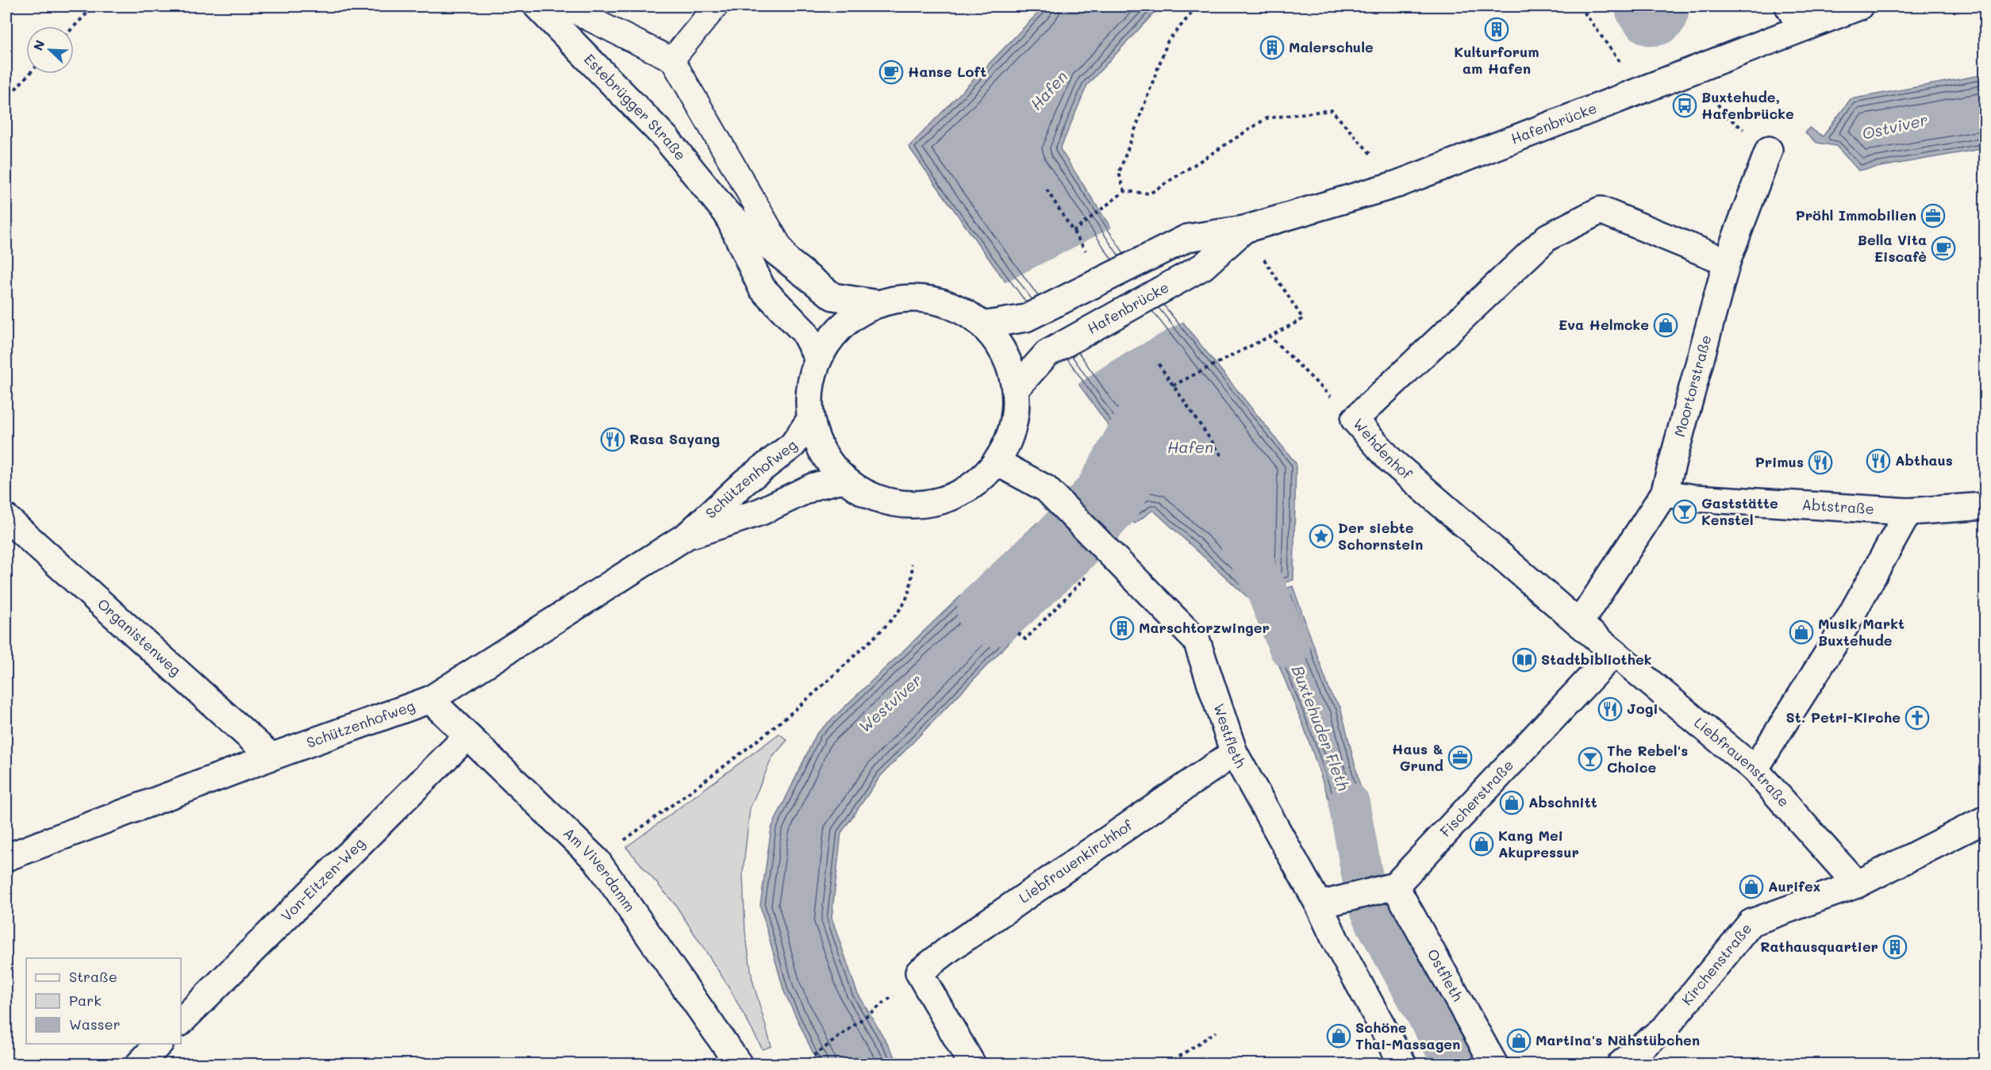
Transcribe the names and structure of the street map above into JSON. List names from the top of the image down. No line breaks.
{"streets":{"street":["Estebrügger Straße","Hafenbrücke","Moortorstraße","Wehdenhof","Schützenhofweg","Abtstraße","Organistenweg","Westfleth","Liebfrauenstraße","Fischerstraße","Liebfrauenkirchhof","Am Viverdamm","Von-Eitzen-Weg","Kirchenstraße","Ostfleth"]},"crossings":[["Moortorstraße","Wehdenhof"],["Moortorstraße","Abtstraße"],["Wehdenhof","Liebfrauenstraße"],["Wehdenhof","Fischerstraße"],["Schützenhofweg","Organistenweg"],["Schützenhofweg","Am Viverdamm"],["Westfleth","Liebfrauenkirchhof"],["Liebfrauenstraße","Fischerstraße"],["Liebfrauenstraße","Kirchenstraße"],["Fischerstraße","Ostfleth"],["Am Viverdamm","Von-Eitzen-Weg"]],"water":["Hafen","Ostviver","Westviver","Buxtehuder Fleth"],"places":{"building":["Kulturforum am Hafen","Malerschule","Marschtorzwinger","Rathausquartier"],"cafe":["Hanse Loft","Bella Vita Eiscafè"],"bus stop":["Buxtehude, Hafenbrücke"],"office":["Pröhl Immobilien","Haus & Grund"],"shop":["Eva Helmcke","Musik Markt Buxtehude","Abschnitt","Kang Mei Akupressur","Aurifex","Schöne Thai-Massagen","Martina's Nähstübchen"],"restaurant":["Rasa Sayang","Abthaus","Primus","Jogi"],"bar":["Gaststätte Kenstel","The Rebel's Choice"],"place":["Der siebte Schornstein"],"library":["Stadtbibliothek"],"church":["St. Petri-Kirche"]},"legend":["Straße","Park","Wasser"],"north":"top left"}
